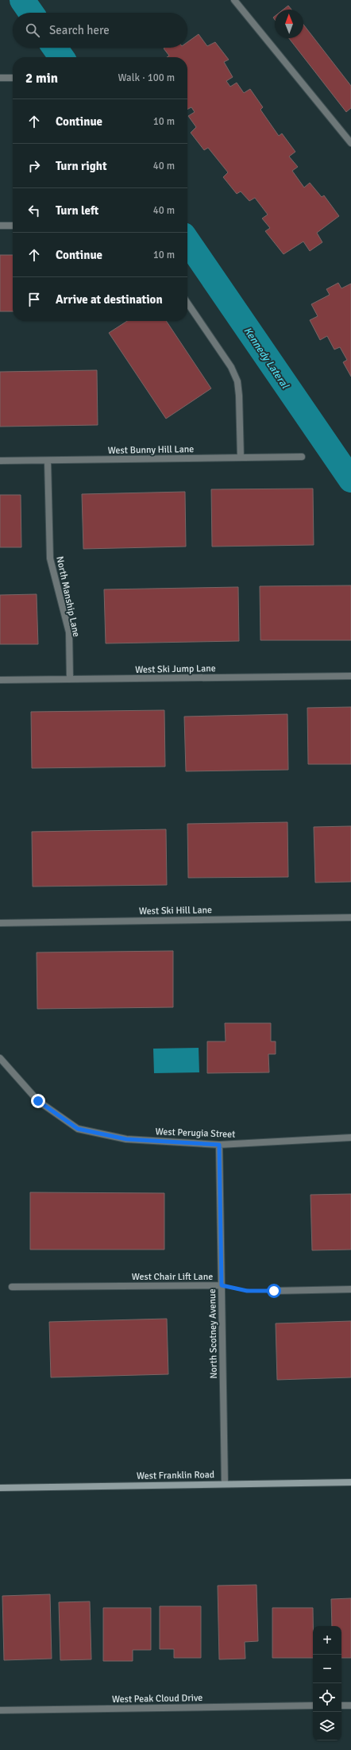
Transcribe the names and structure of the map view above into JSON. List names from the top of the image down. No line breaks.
{"streets":{"main road":["West Franklin Road"],"street":["West Bunny Hill Lane","North Manship Lane","West Ski Jump Lane","West Ski Hill Lane","West Perugia Street","West Chair Lift Lane","North Scotney Avenue","West Peak Cloud Drive"]},"crossings":[["West Bunny Hill Lane","North Manship Lane"],["North Manship Lane","West Ski Jump Lane"],["West Perugia Street","North Scotney Avenue"],["West Chair Lift Lane","North Scotney Avenue"],["North Scotney Avenue","West Franklin Road"]],"water":["Kennedy Lateral"],"north":"top","page":{"search":"Search here","heading":["2 min","Walk · 100 m"],"list":[["Continue","10 m"],["Turn right","40 m"],["Turn left","40 m"],["Continue","10 m"],"Arrive at destination"],"map_buttons":["+","−"]}}
